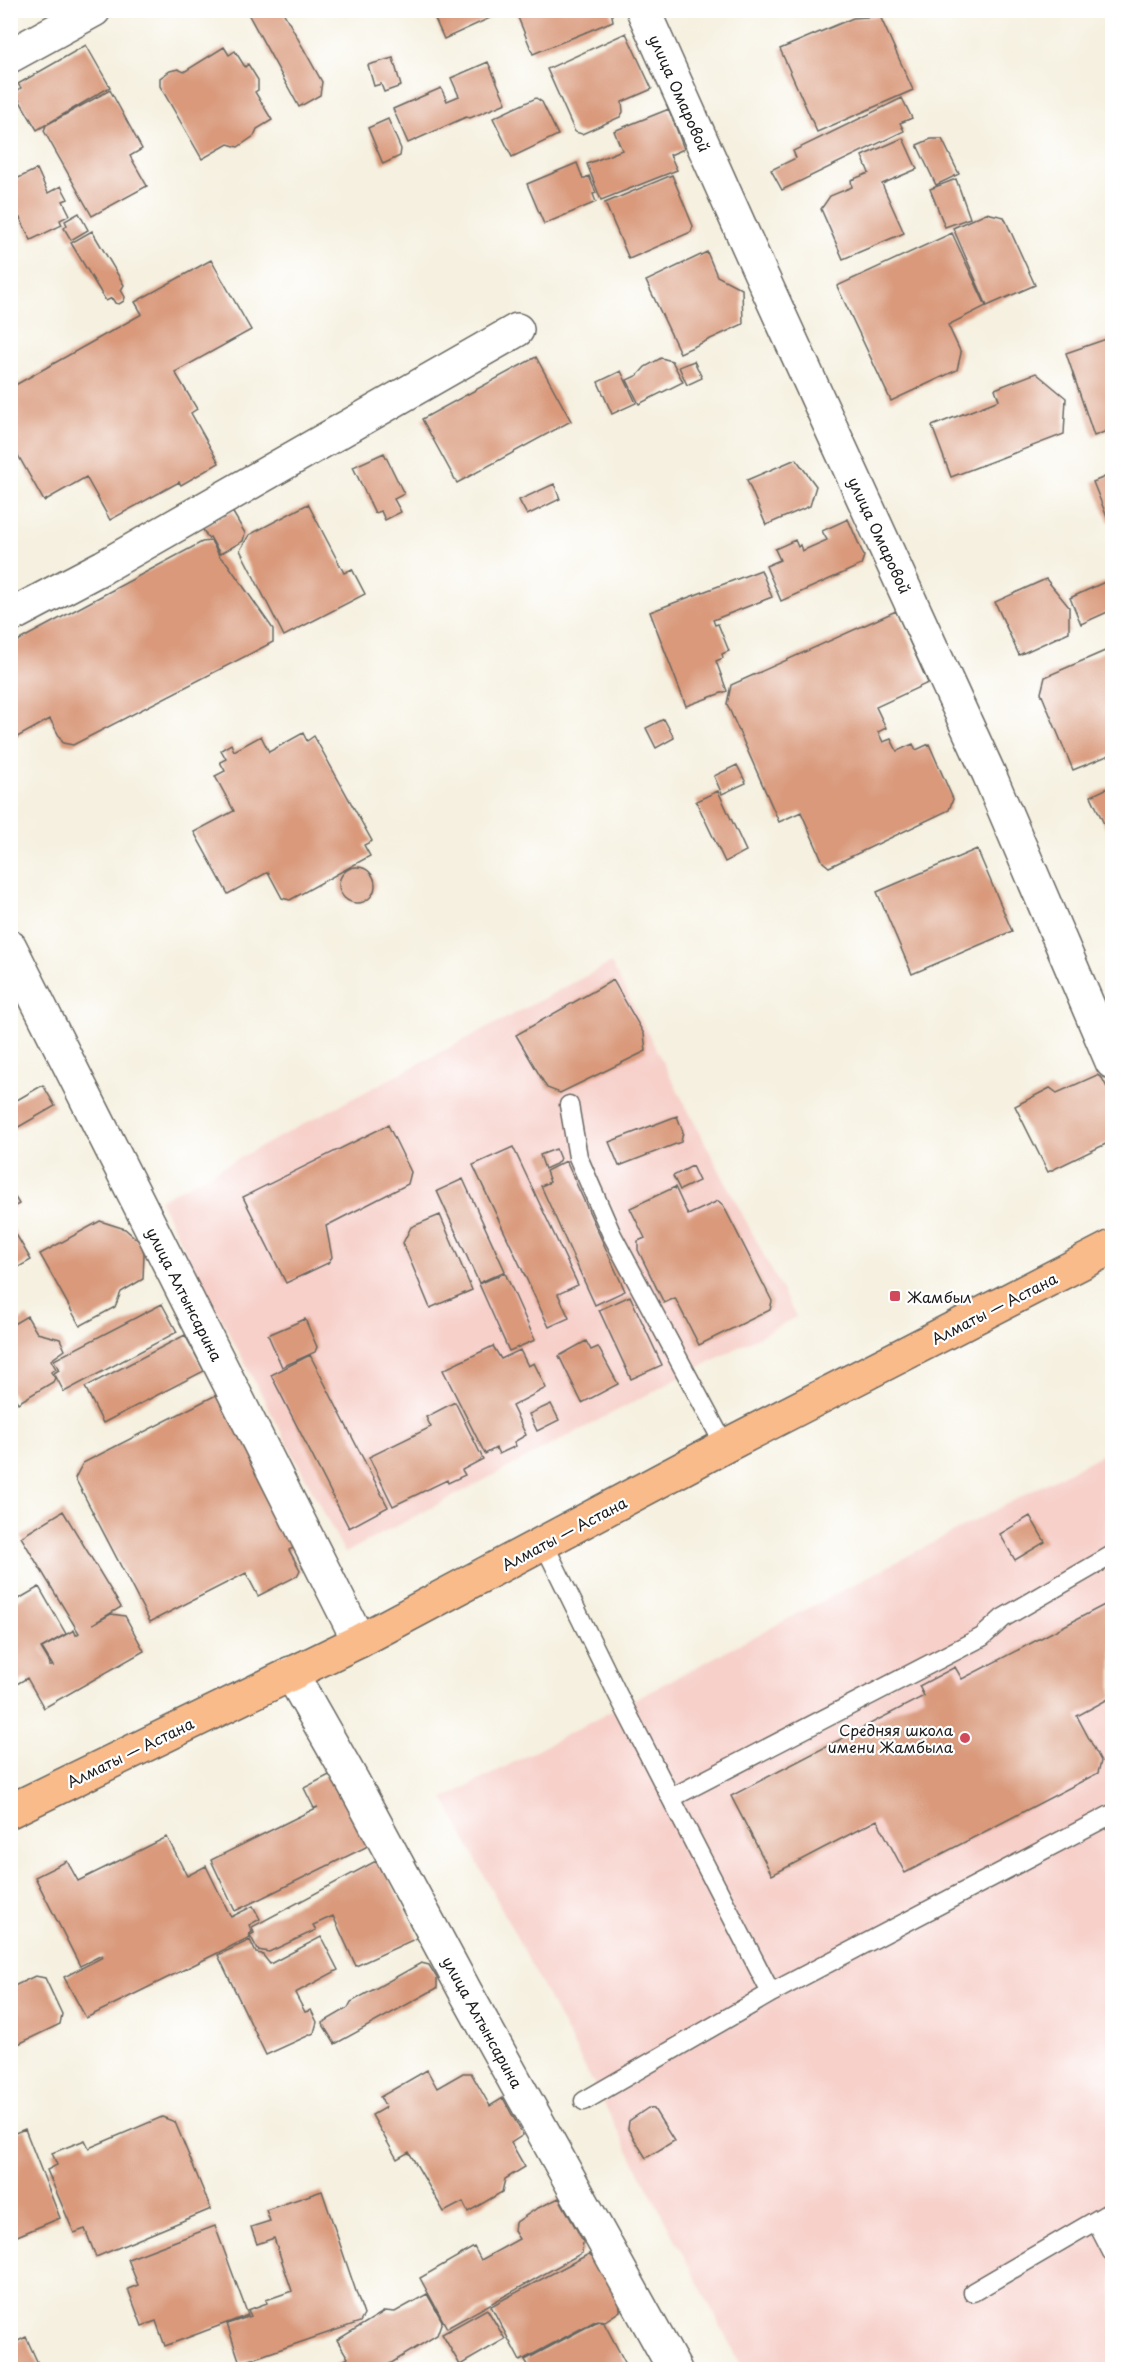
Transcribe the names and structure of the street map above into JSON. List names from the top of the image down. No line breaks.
{"streets":{"highway":["Алматы — Астана"],"street":["улица Омаровой","улица Алтынсарина"]},"crossings":[["улица Алтынсарина","Алматы — Астана"]],"places":{"transit":["Жамбыл"],"other":["Средняя школа имени Жамбыла"]}}
